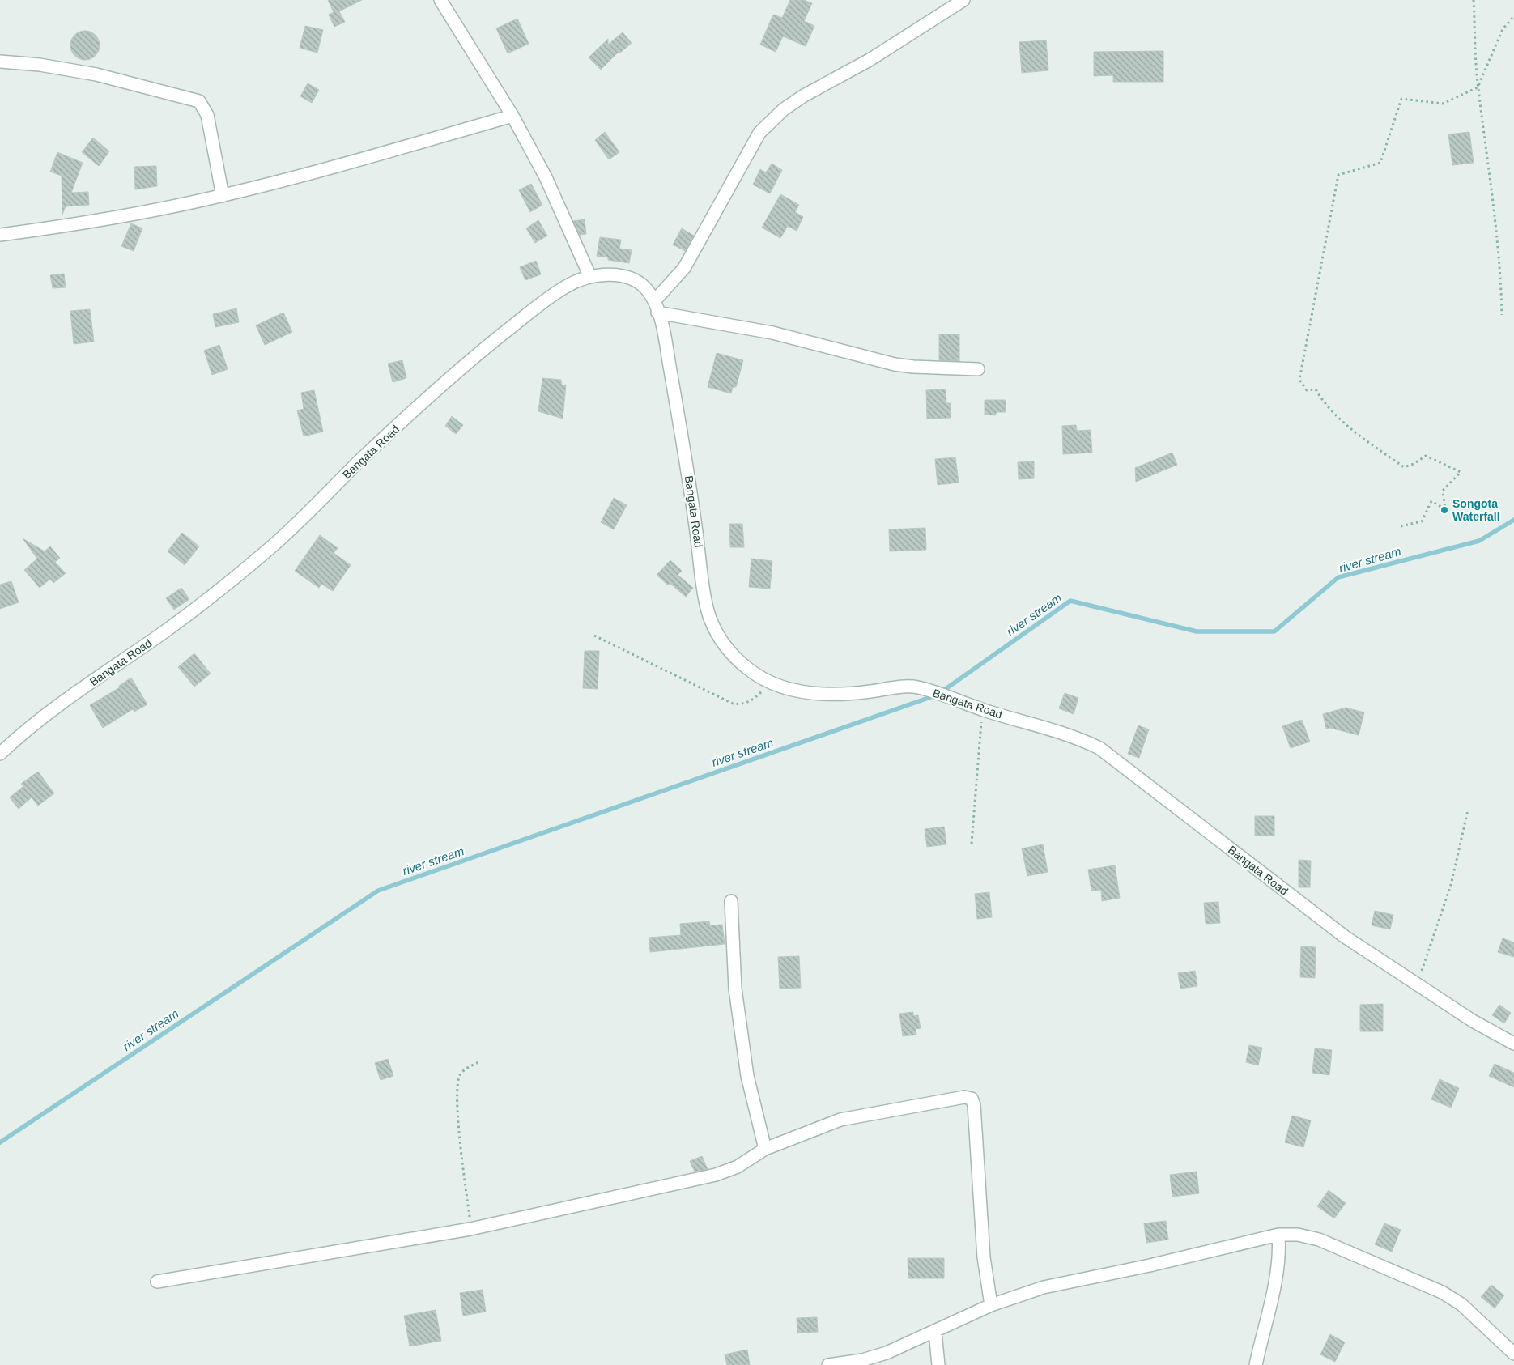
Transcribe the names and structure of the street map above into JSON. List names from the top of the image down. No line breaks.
{"streets":{"street":["Bangata Road"]},"water":["river stream"],"places":["Songota Waterfall"]}
